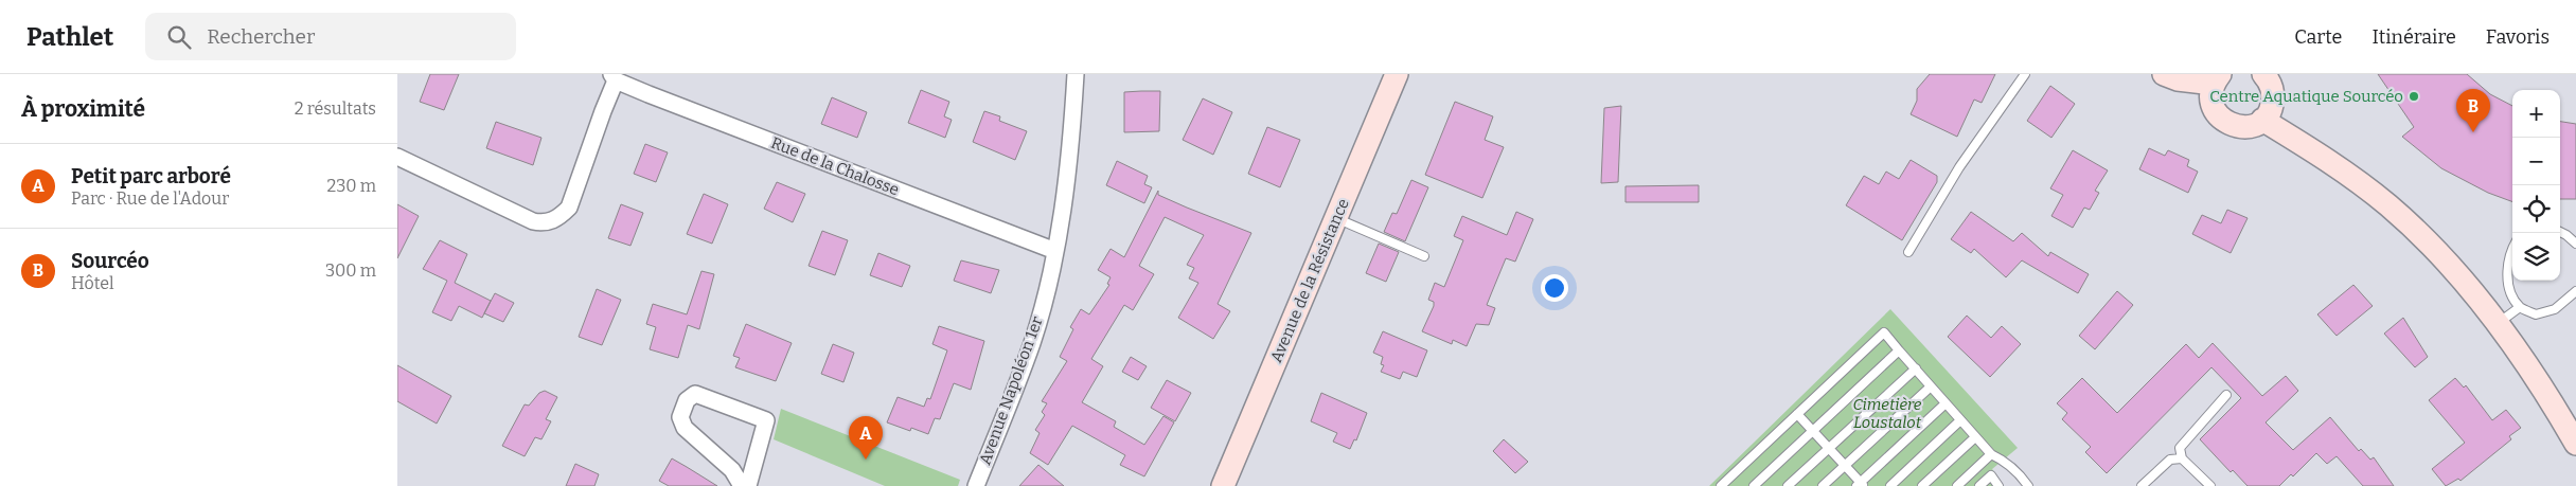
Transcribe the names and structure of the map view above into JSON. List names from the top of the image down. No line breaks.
{"streets":{"street":["Rue de la Chalosse","Avenue de la Résistance","Avenue Napoléon 1er"]},"crossings":[["Rue de la Chalosse","Avenue Napoléon 1er"]],"parks":["Cimetière Loustalot"],"places":["Centre Aquatique Sourcéo"],"page":{"header":"Pathlet","search":"Rechercher","nav":["Carte","Itinéraire","Favoris"],"heading":["À proximité","2 résultats"],"pins":["B","A"],"map_buttons":["+","−"],"list":[{"mark":"A","name":"Petit parc arboré","note":"Parc · Rue de l'Adour","value":"230 m"},{"mark":"B","name":"Sourcéo","note":"Hôtel","value":"300 m"}]}}
